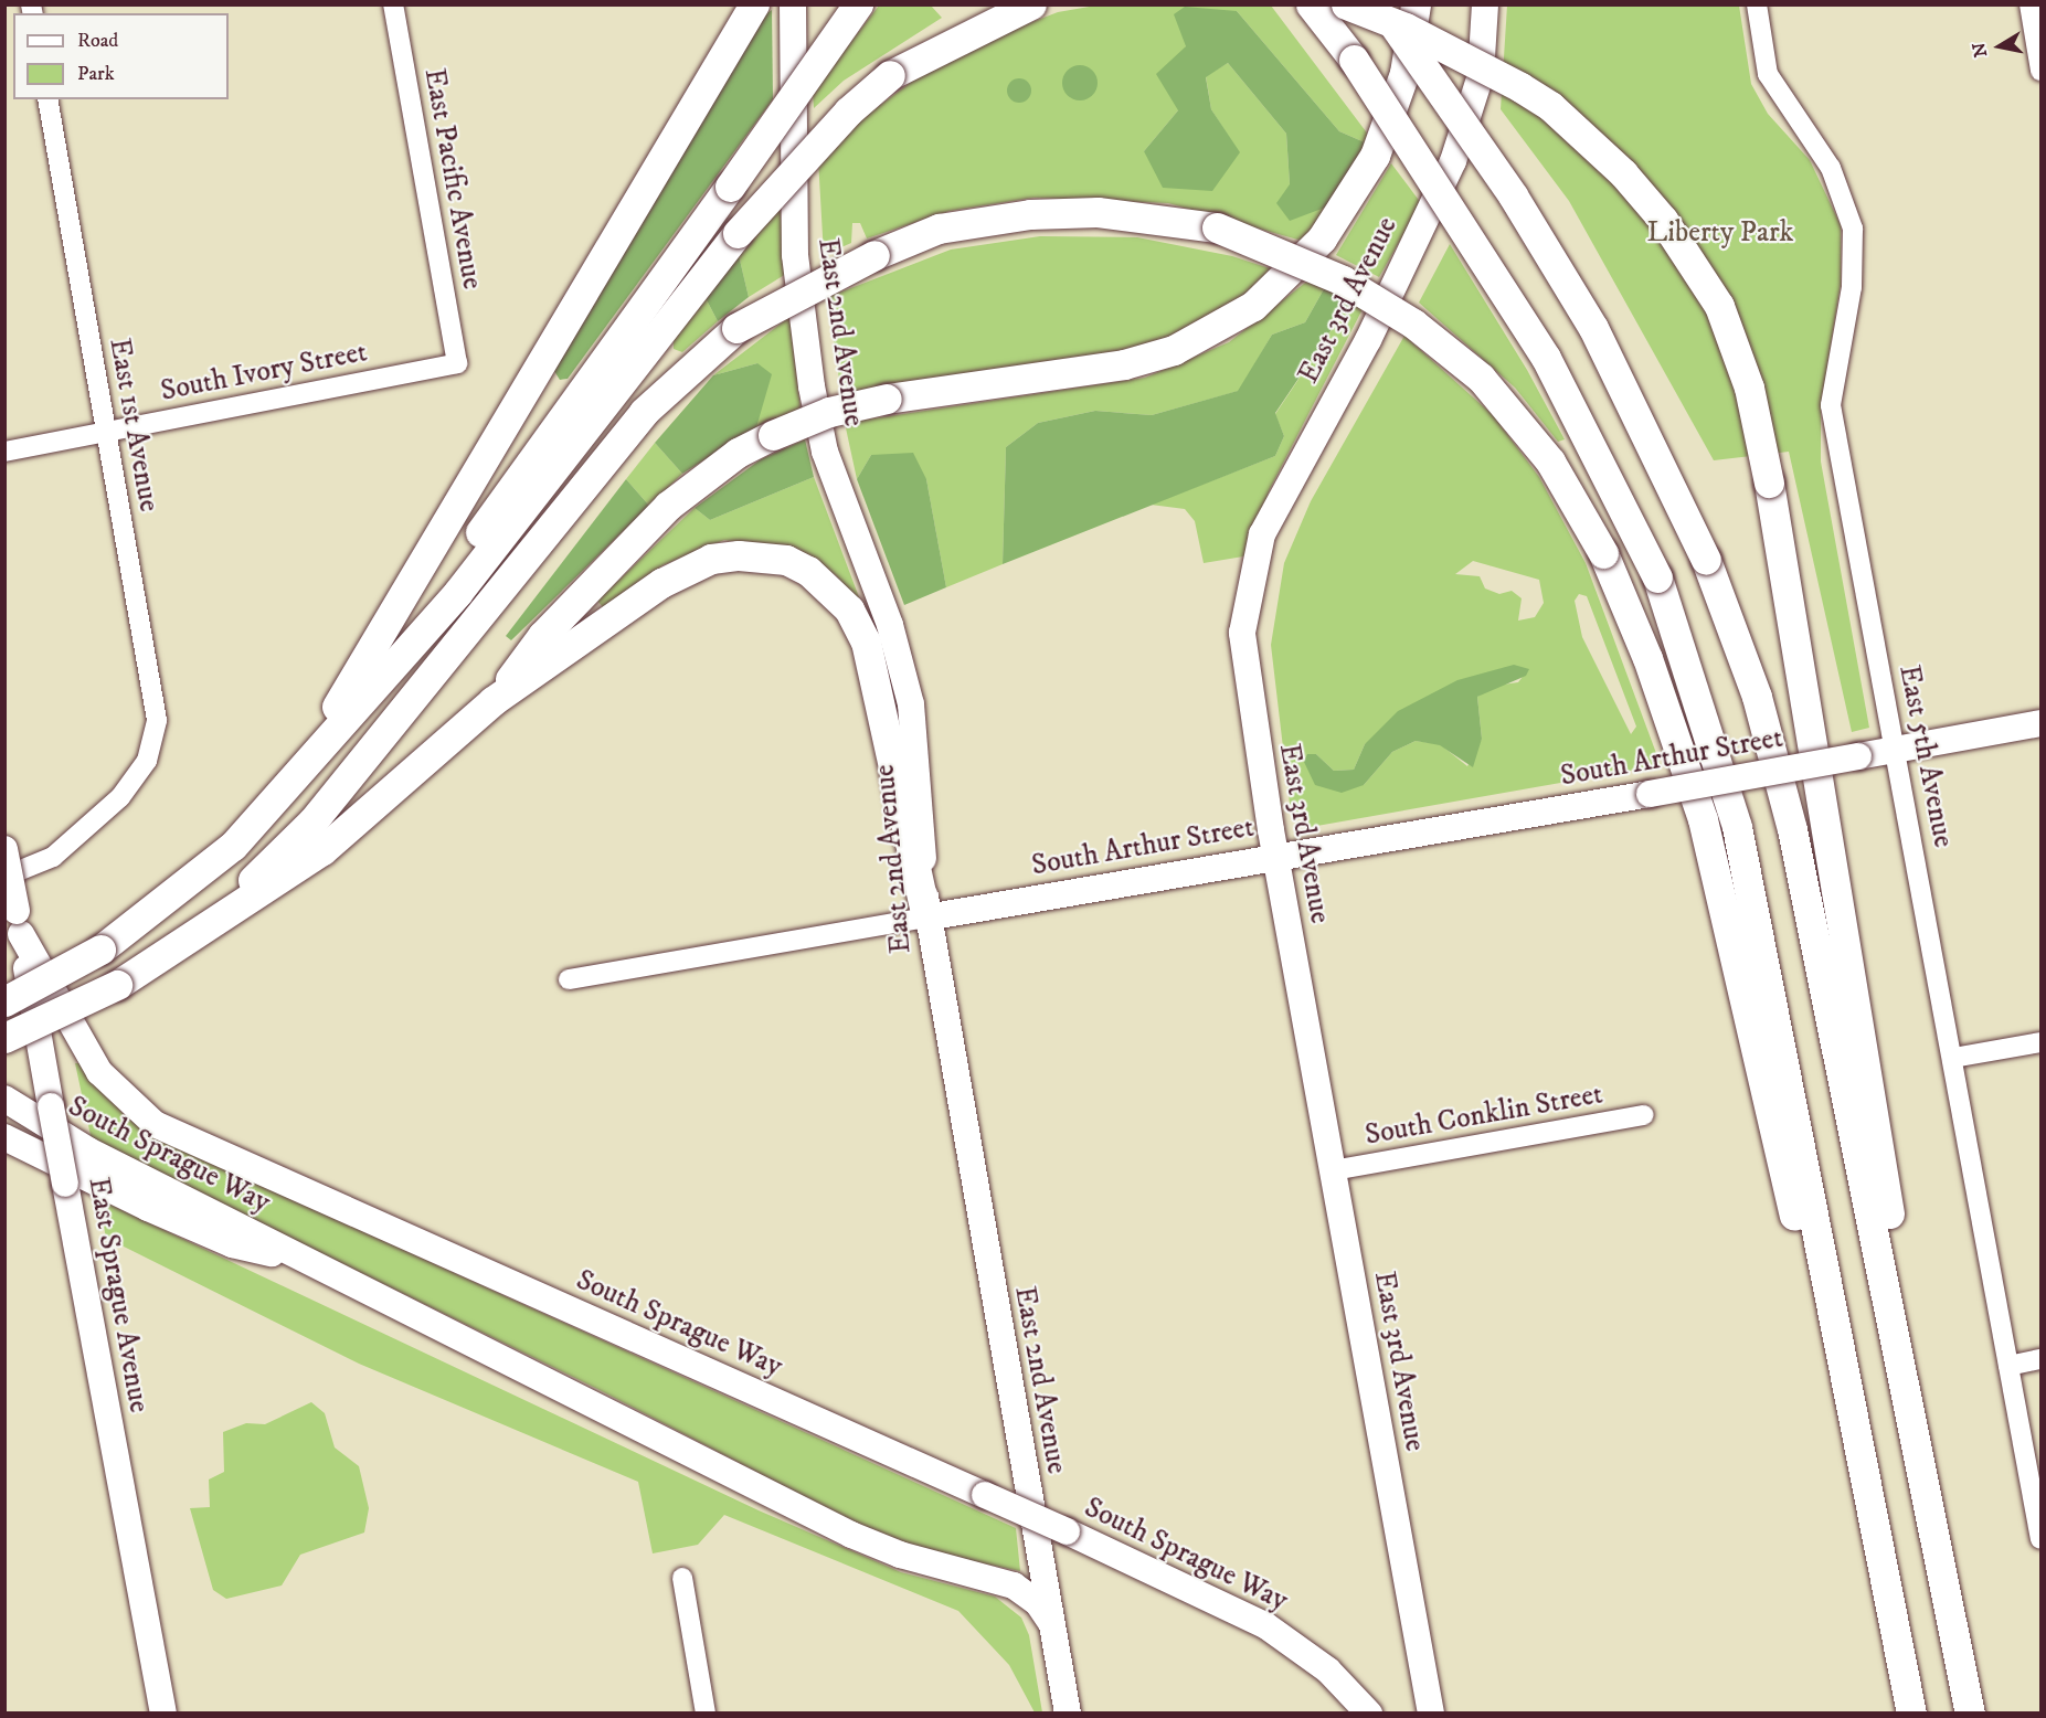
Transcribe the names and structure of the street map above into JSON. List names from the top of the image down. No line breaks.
{"streets":{"main road":["East 3rd Avenue","East 2nd Avenue","South Arthur Street","South Sprague Way","East Sprague Avenue"],"street":["East Pacific Avenue","South Ivory Street","East 1st Avenue","East 5th Avenue","South Conklin Street"]},"crossings":[["East Pacific Avenue","South Ivory Street"],["East 3rd Avenue","South Arthur Street"],["East 3rd Avenue","South Conklin Street"],["East 2nd Avenue","South Arthur Street"],["East 2nd Avenue","South Sprague Way"],["South Ivory Street","East 1st Avenue"],["East 5th Avenue","South Arthur Street"],["South Sprague Way","East Sprague Avenue"]],"parks":["Liberty Park"],"legend":["Road","Park"],"north":"left"}
